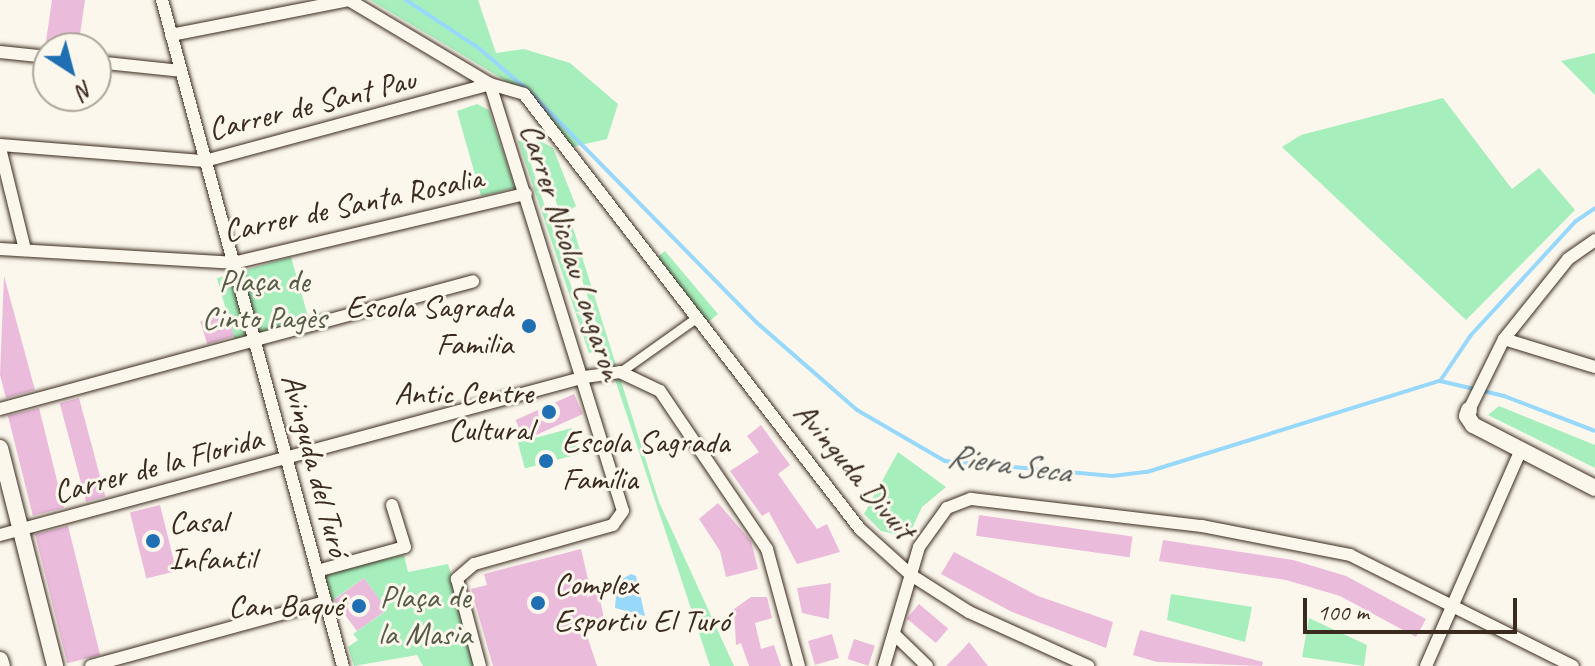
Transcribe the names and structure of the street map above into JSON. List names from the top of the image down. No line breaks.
{"streets":{"street":["Carrer de Sant Pau","Carrer de Santa Rosalia","Carrer Nicolau Longaron","Avinguda del Turó","Carrer de la Florida","Avinguda Divuit"]},"crossings":[["Carrer de Sant Pau","Carrer Nicolau Longaron"],["Carrer de Sant Pau","Avinguda del Turó"],["Carrer de Sant Pau","Avinguda Divuit"],["Carrer de Santa Rosalia","Carrer Nicolau Longaron"],["Carrer de Santa Rosalia","Avinguda del Turó"],["Carrer Nicolau Longaron","Carrer de la Florida"],["Carrer Nicolau Longaron","Avinguda Divuit"],["Avinguda del Turó","Carrer de la Florida"]],"water":["Riera Seca"],"parks":["Plaça de Cinto Pagès","Plaça de la Masia"],"places":["Escola Sagrada Familia","Antic Centre Cultural","Escola Sagrada Família","Casal Infantil","Complex Esportiu El Turó","Can Baqué"],"scale_bar":"100 m","north":"bottom right"}
